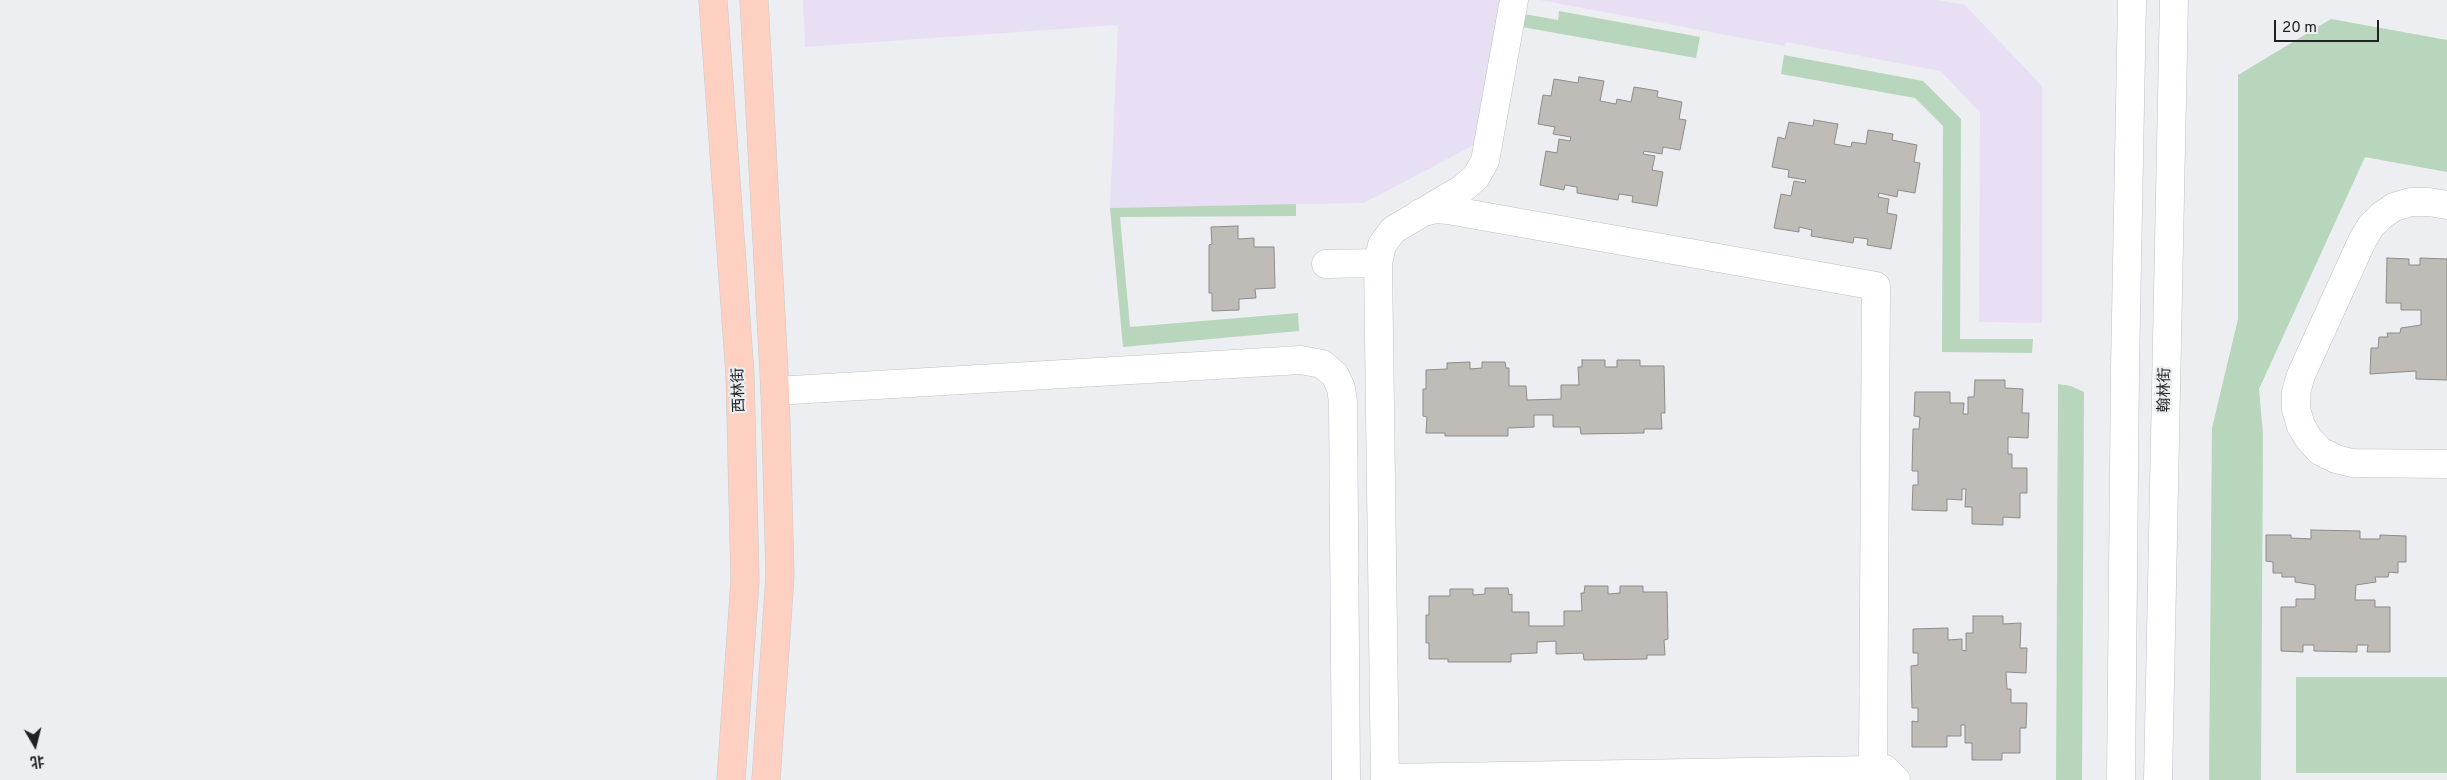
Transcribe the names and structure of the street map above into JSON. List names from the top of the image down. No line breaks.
{"streets":{"main road":["西林街"],"street":["翰林街"]},"scale_bar":"20 m","north":"bottom"}
